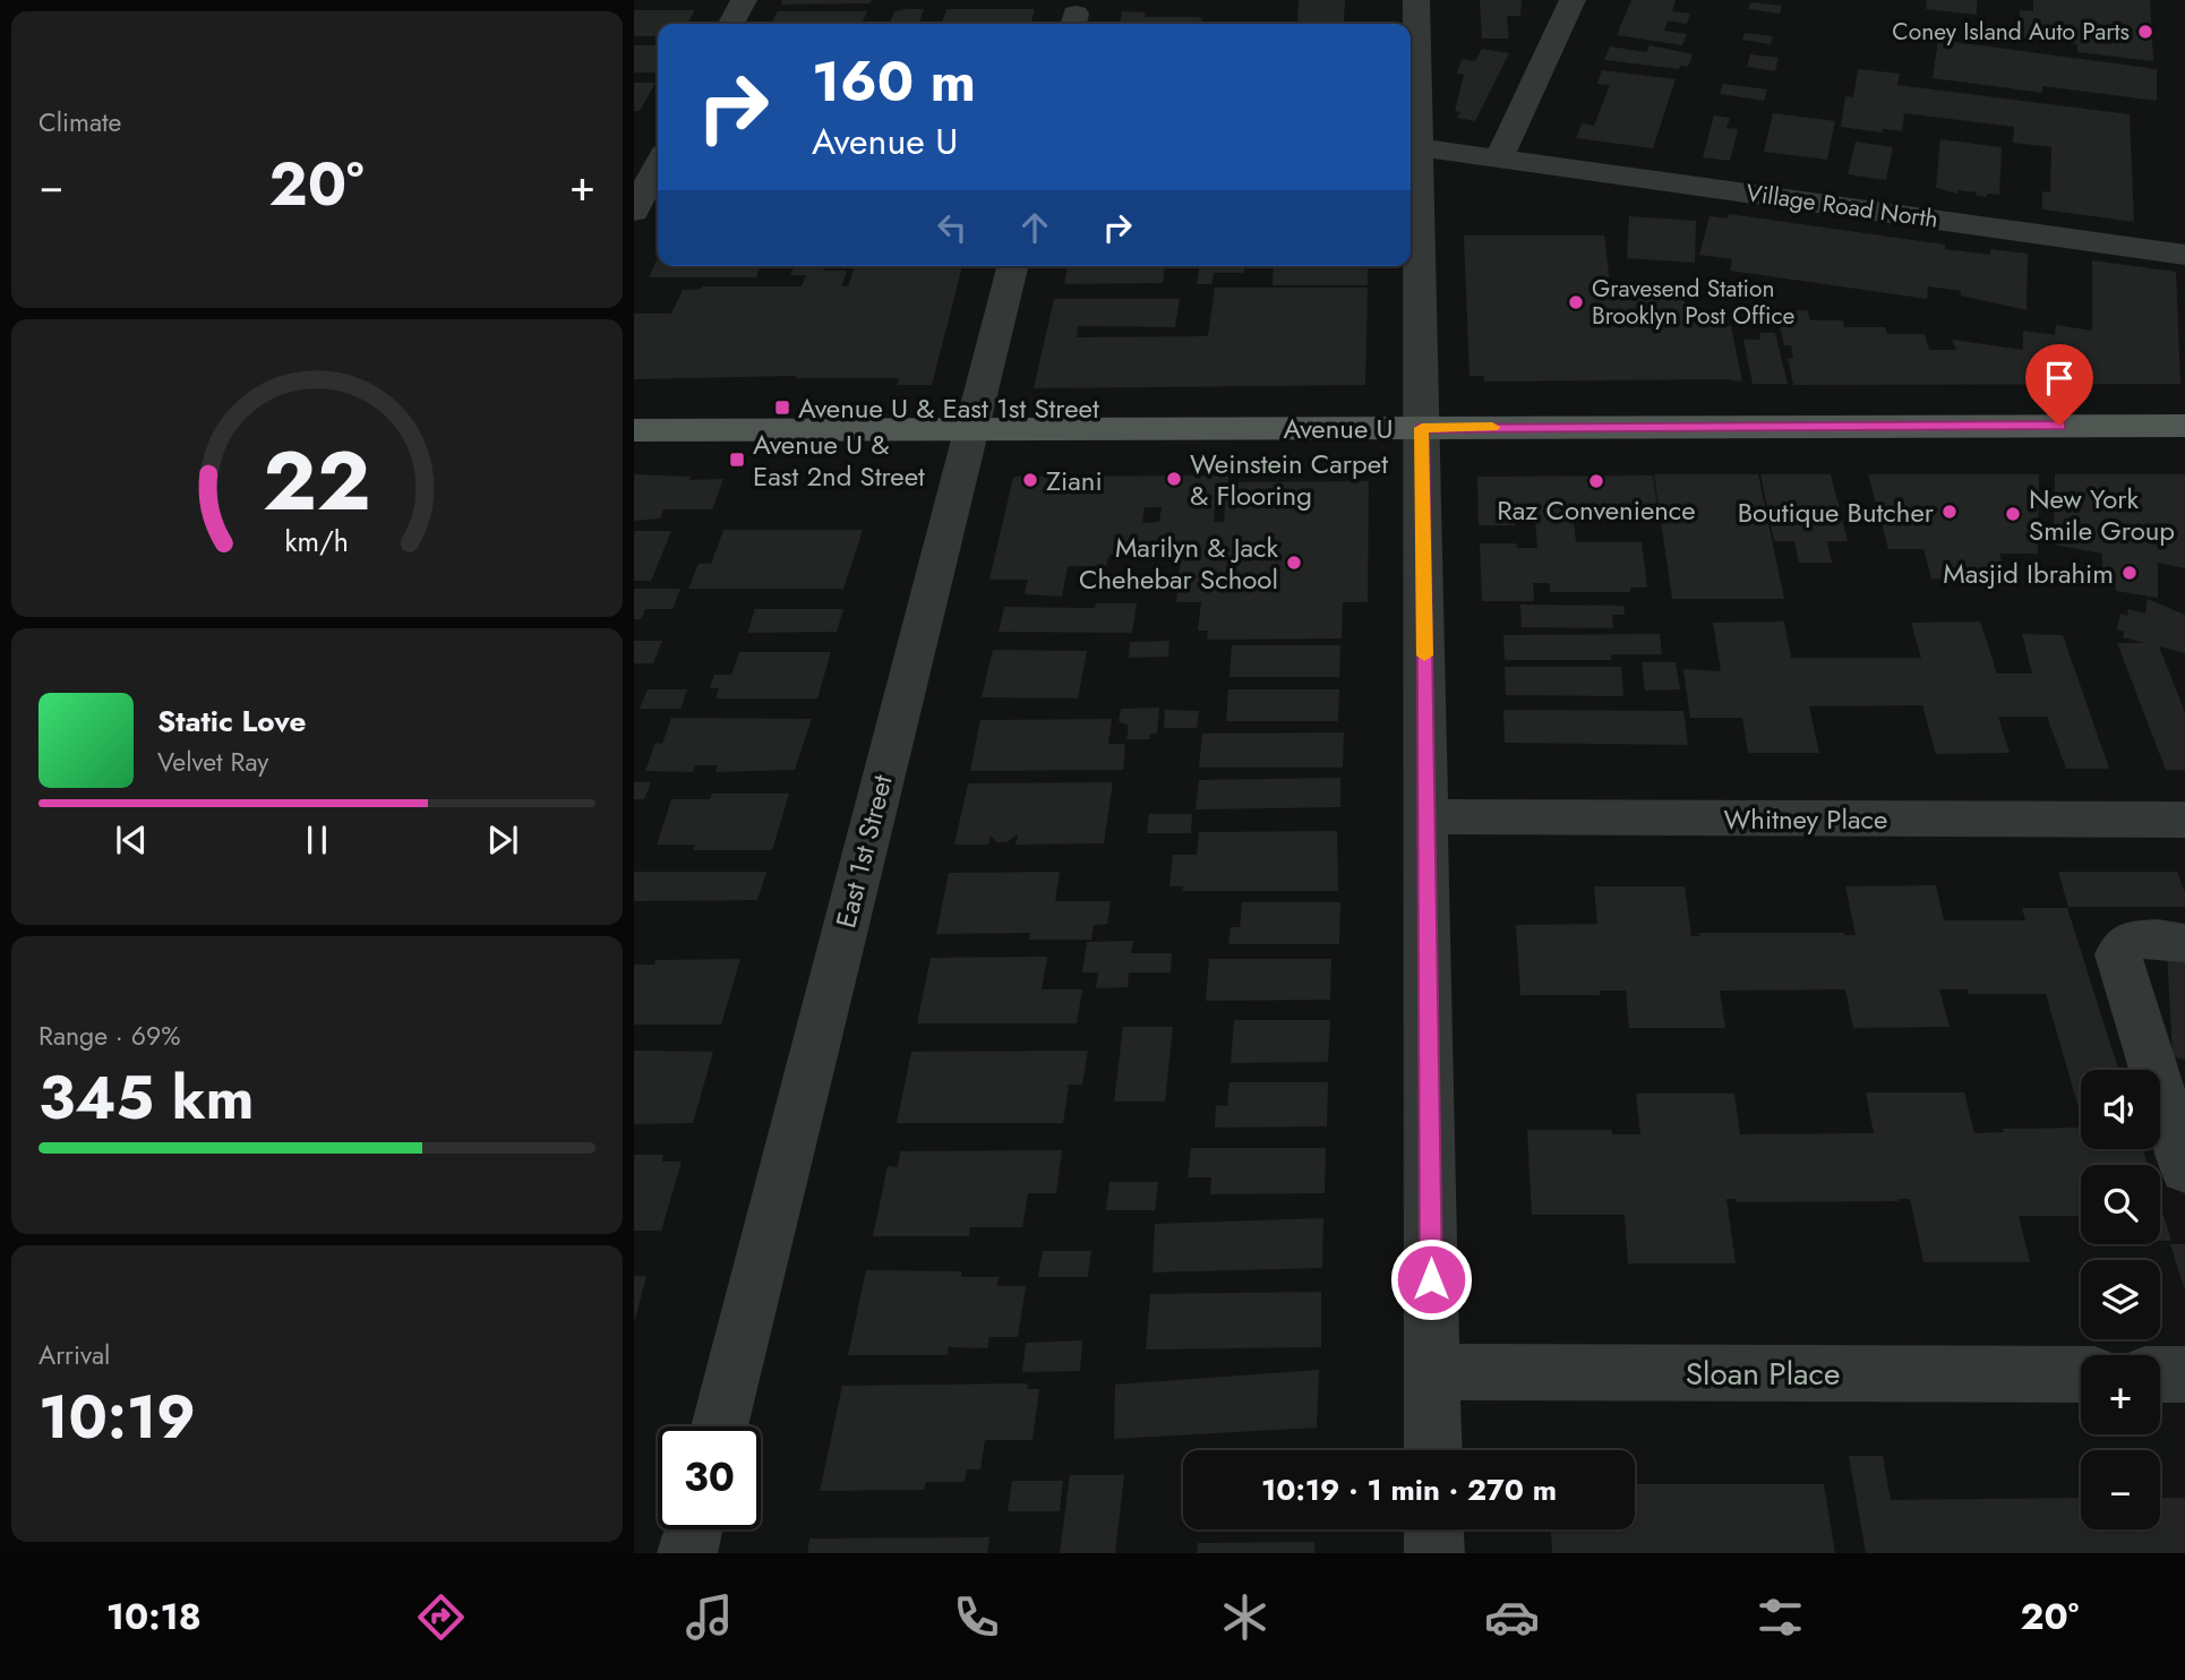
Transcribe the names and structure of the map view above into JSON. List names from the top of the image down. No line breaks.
{"streets":{"main road":["Avenue U"],"street":["Village Road North","Whitney Place","East 1st Street","Sloan Place"]},"crossings":[["Avenue U","East 1st Street"]],"places":{"other":["Coney Island Auto Parts","Gravesend Station Brooklyn Post Office","Weinstein Carpet & Flooring","Ziani","Raz Convenience","Boutique Butcher","New York Smile Group","Marilyn & Jack Chehebar School","Masjid Ibrahim"],"transit":["Avenue U & East 1st Street","Avenue U & East 2nd Street"]},"page":{"tile":["Climate",["Range · 69%","345 km"],["Arrival","10:19"]],"turn":["160 m","Avenue U"],"heat":["−","20°","+"],"song":["Static Love","Velvet Ray"],"map_buttons":["+","−"],"limit":"30","trip":"10:19 · 1 min · 270 m","tabs":["10:18","20°"],"gauge":["22","km/h"]}}
